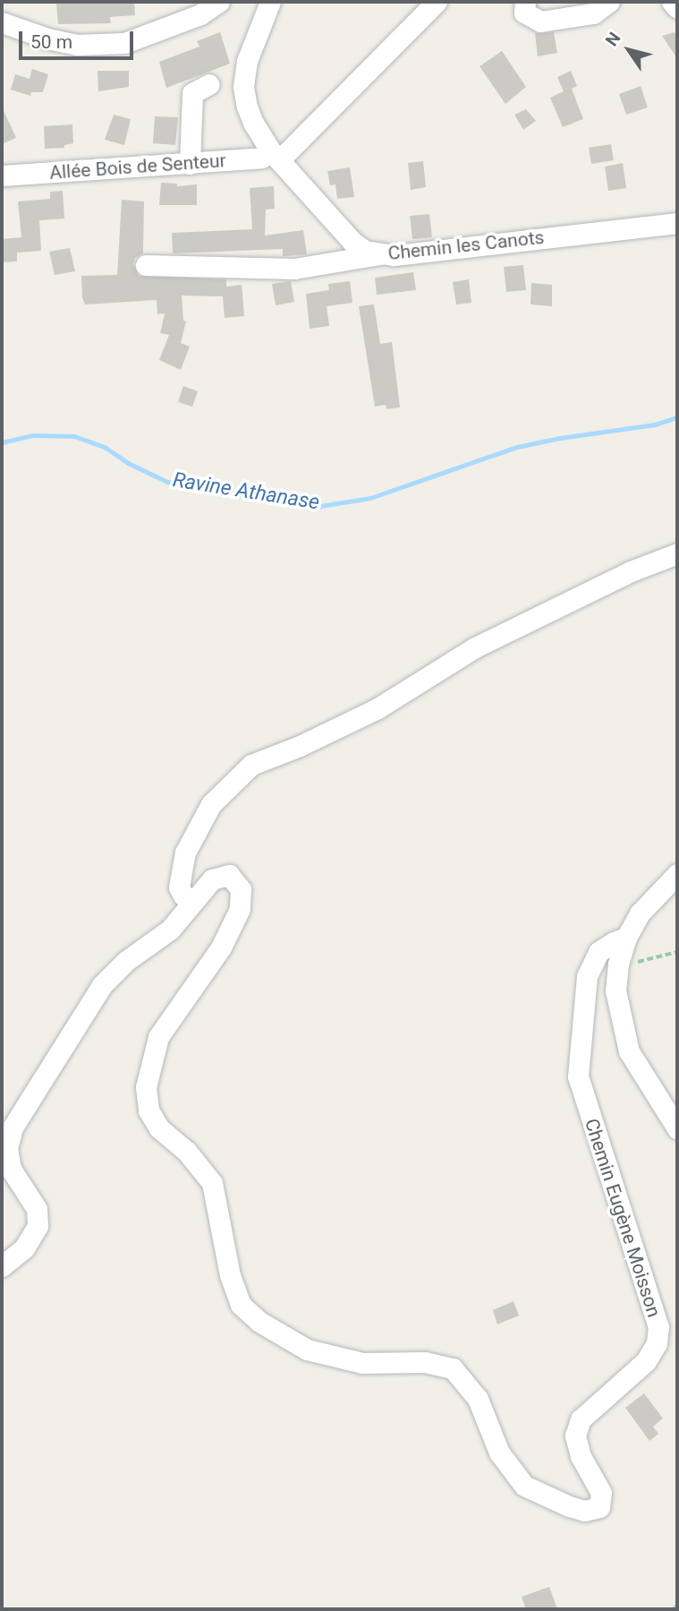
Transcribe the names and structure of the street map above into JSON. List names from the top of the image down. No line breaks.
{"streets":{"street":["Allée Bois de Senteur","Chemin les Canots","Chemin Eugène Moisson"]},"crossings":[["Allée Bois de Senteur","Chemin les Canots"]],"water":["Ravine Athanase"],"scale_bar":"50 m","north":"top left"}
